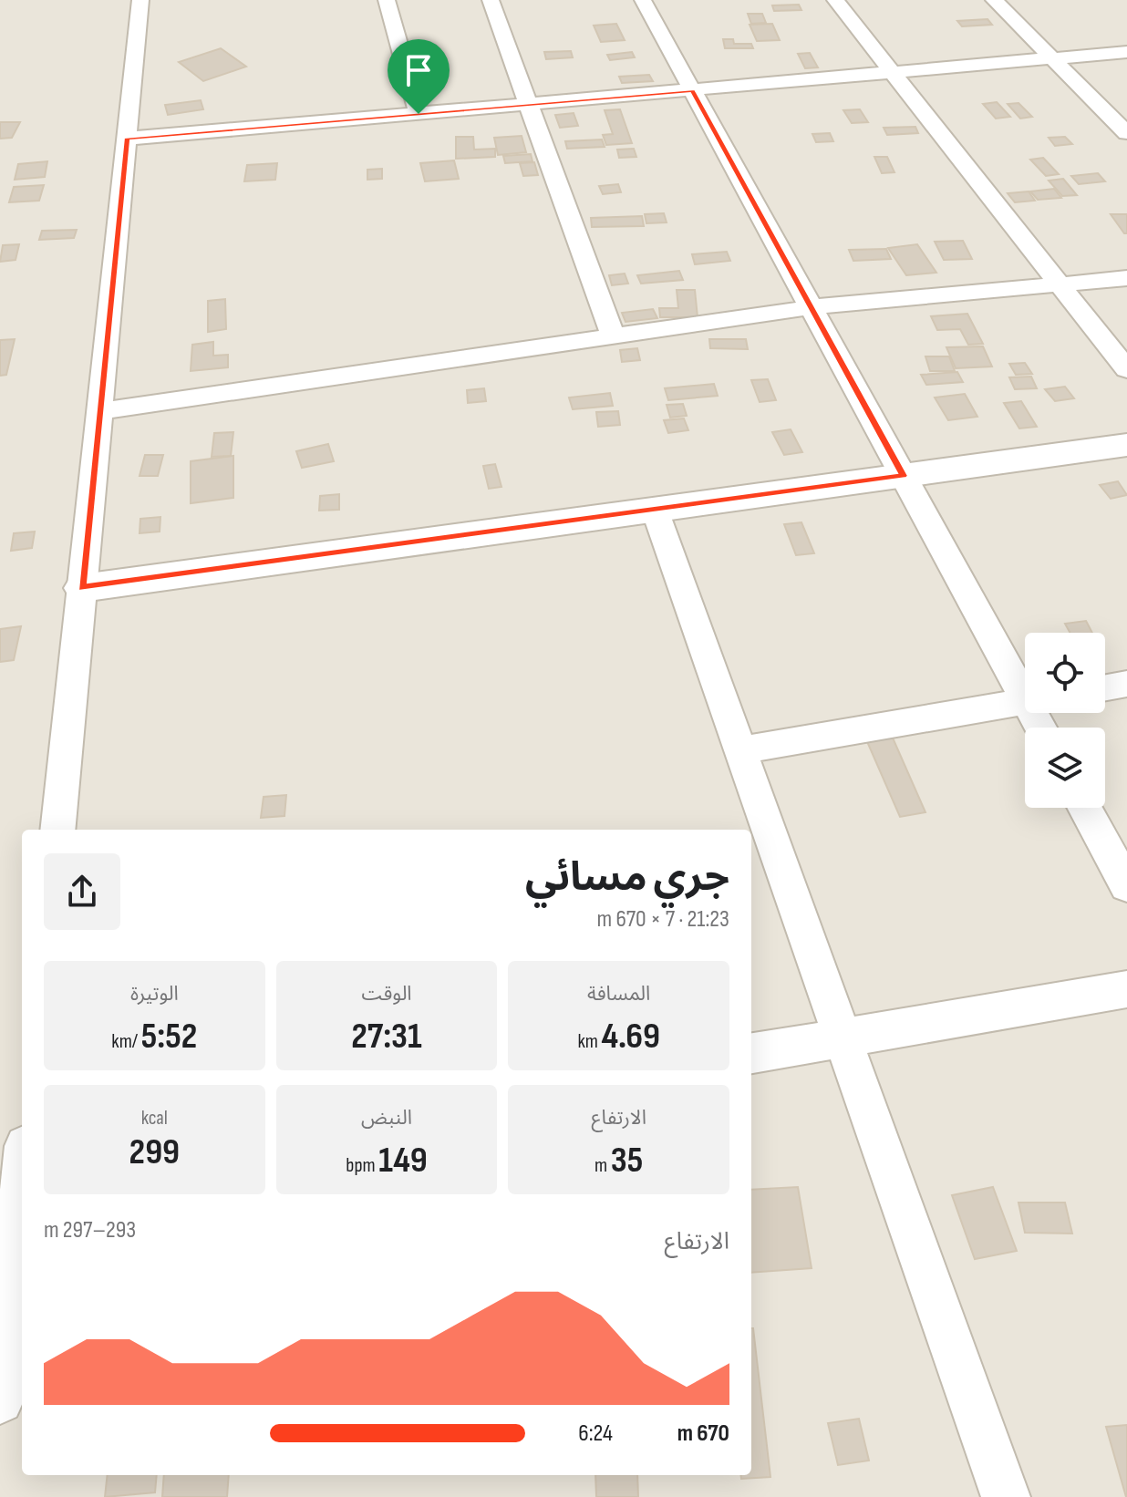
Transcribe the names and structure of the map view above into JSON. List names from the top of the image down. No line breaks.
{"page":{"heading":["جري مسائي","21:23 · 7 × 670 m"],"stats":[["المسافة","4.69 km"],["الوقت","27:31"],["الوتيرة","5:52 /km"],["الارتفاع","35 m"],["النبض","149 bpm"],["kcal","299"]],"chart":["الارتفاع","293–297 m"],"list":[{"name":"670 m","note":"6:24"}]}}
